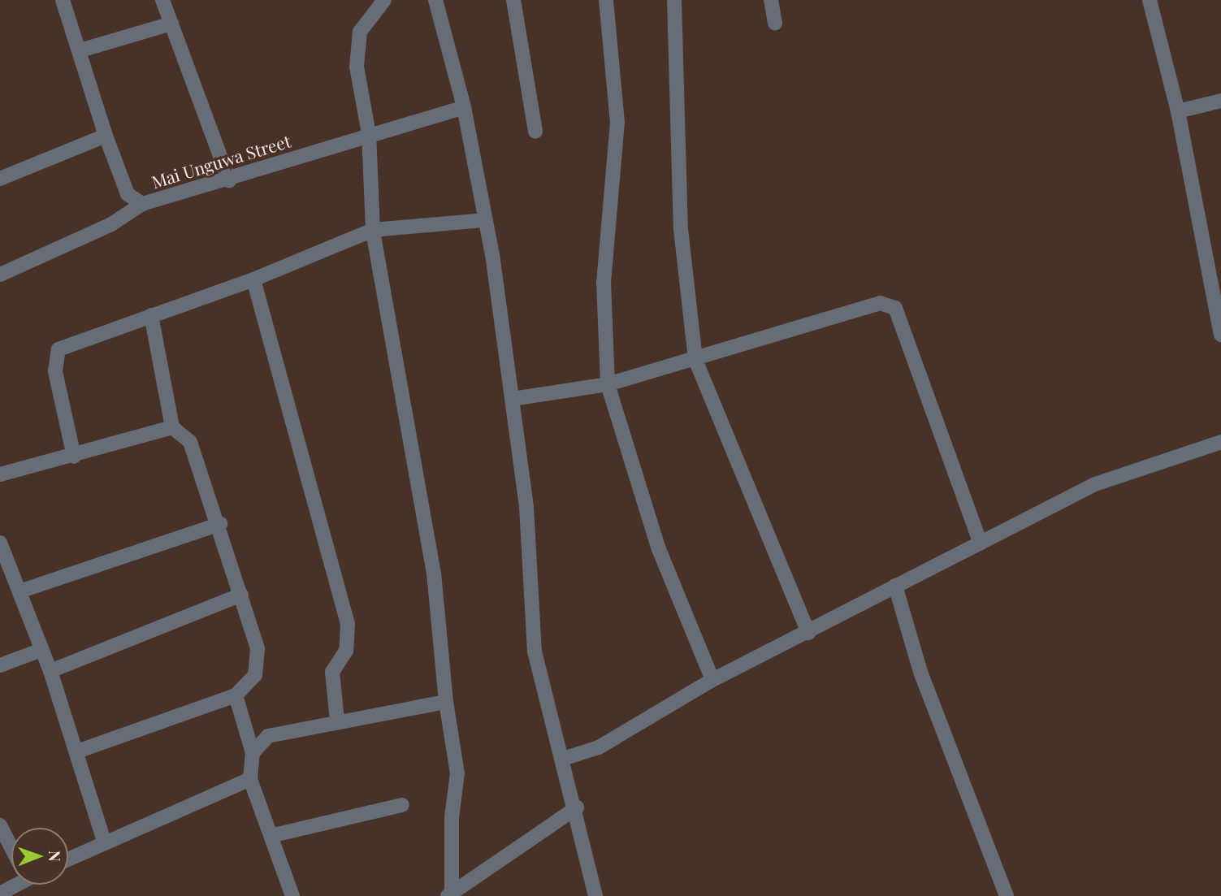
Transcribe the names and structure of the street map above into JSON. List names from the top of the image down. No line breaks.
{"streets":{"street":["Mai Unguwa Street"]},"north":"right"}
